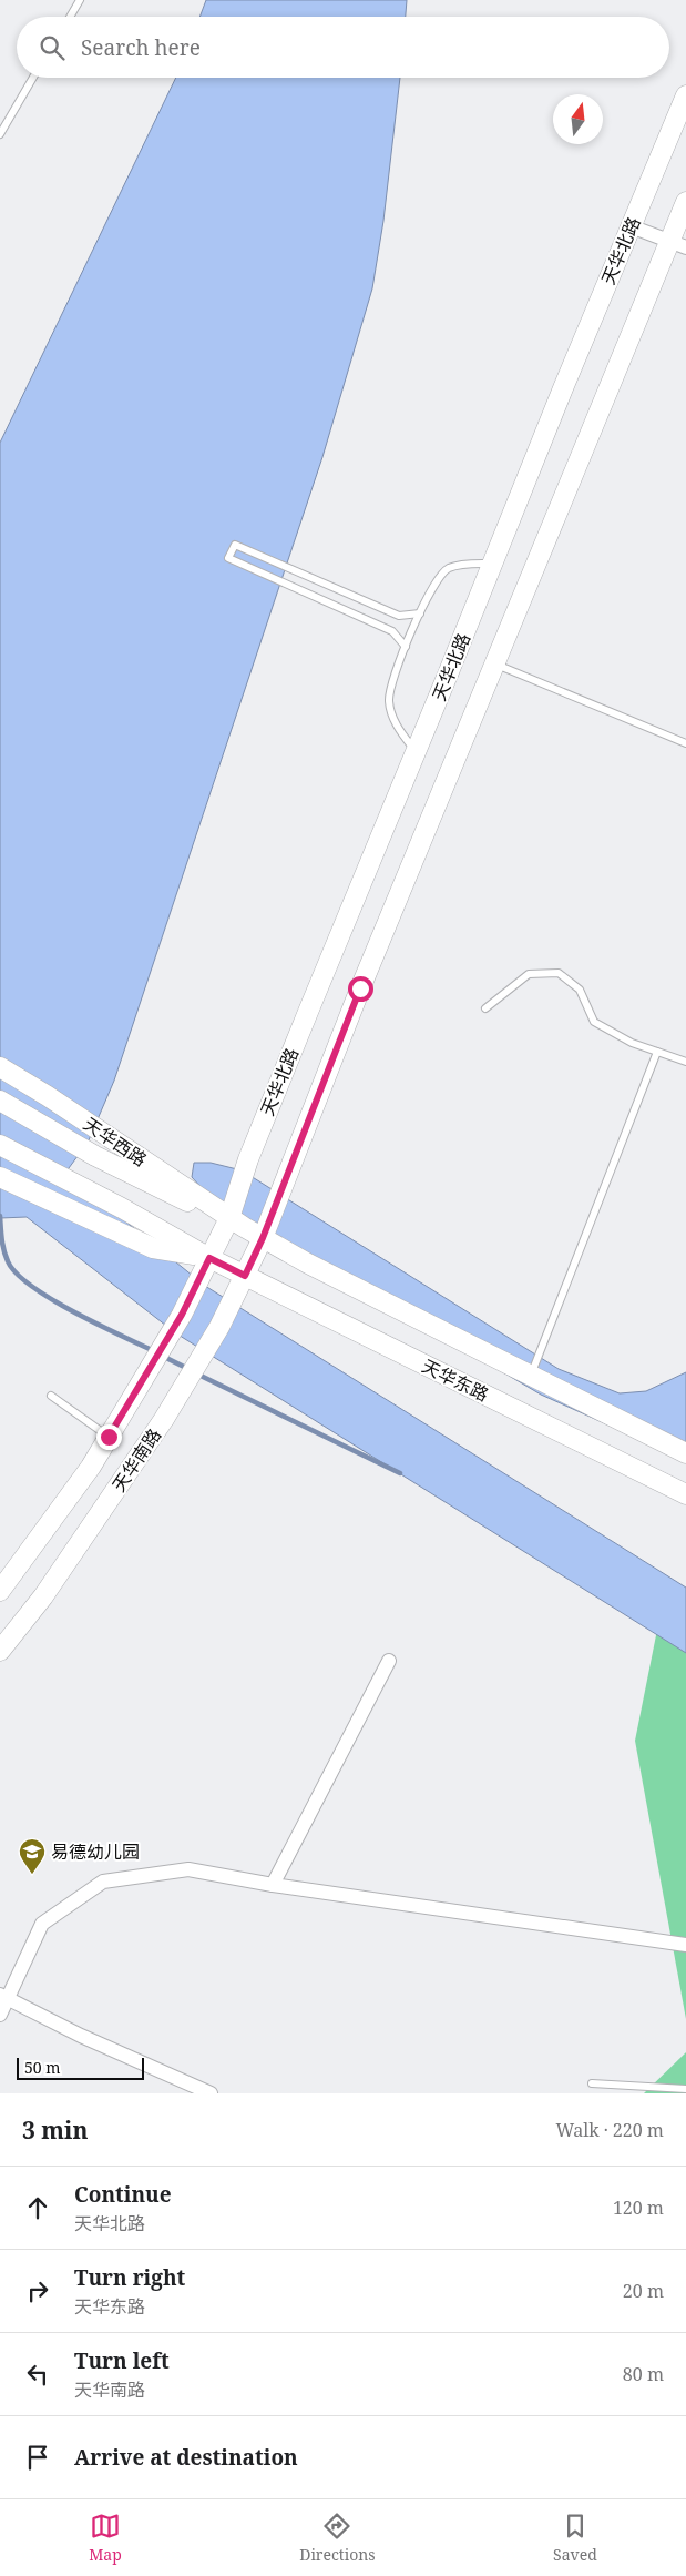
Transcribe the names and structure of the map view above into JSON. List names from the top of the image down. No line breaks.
{"streets":{"main road":["天华北路","天华西路","天华东路","天华南路"]},"crossings":[["天华北路","天华西路"],["天华北路","天华东路"],["天华北路","天华南路"],["天华西路","天华东路"],["天华东路","天华南路"]],"places":{"school or university":["易德幼儿园"]},"scale_bar":"50 m","north":"top","page":{"search":"Search here","scale":"50 m","heading":["3 min","Walk · 220 m"],"list":[["Continue","天华北路","120 m"],["Turn right","天华东路","20 m"],["Turn left","天华南路","80 m"],"Arrive at destination"],"nav":["Map","Directions","Saved"]}}
